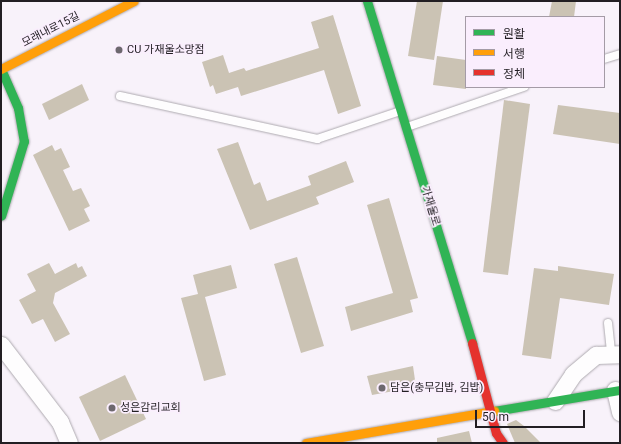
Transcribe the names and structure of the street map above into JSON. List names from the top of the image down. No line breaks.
{"streets":{"street":["모래내로15길","가재울로"]},"places":["CU 가재울소망점","담은(충무김밥, 김밥)","성은감리교회"],"legend":["원활","서행","정체"],"scale_bar":"50 m"}
